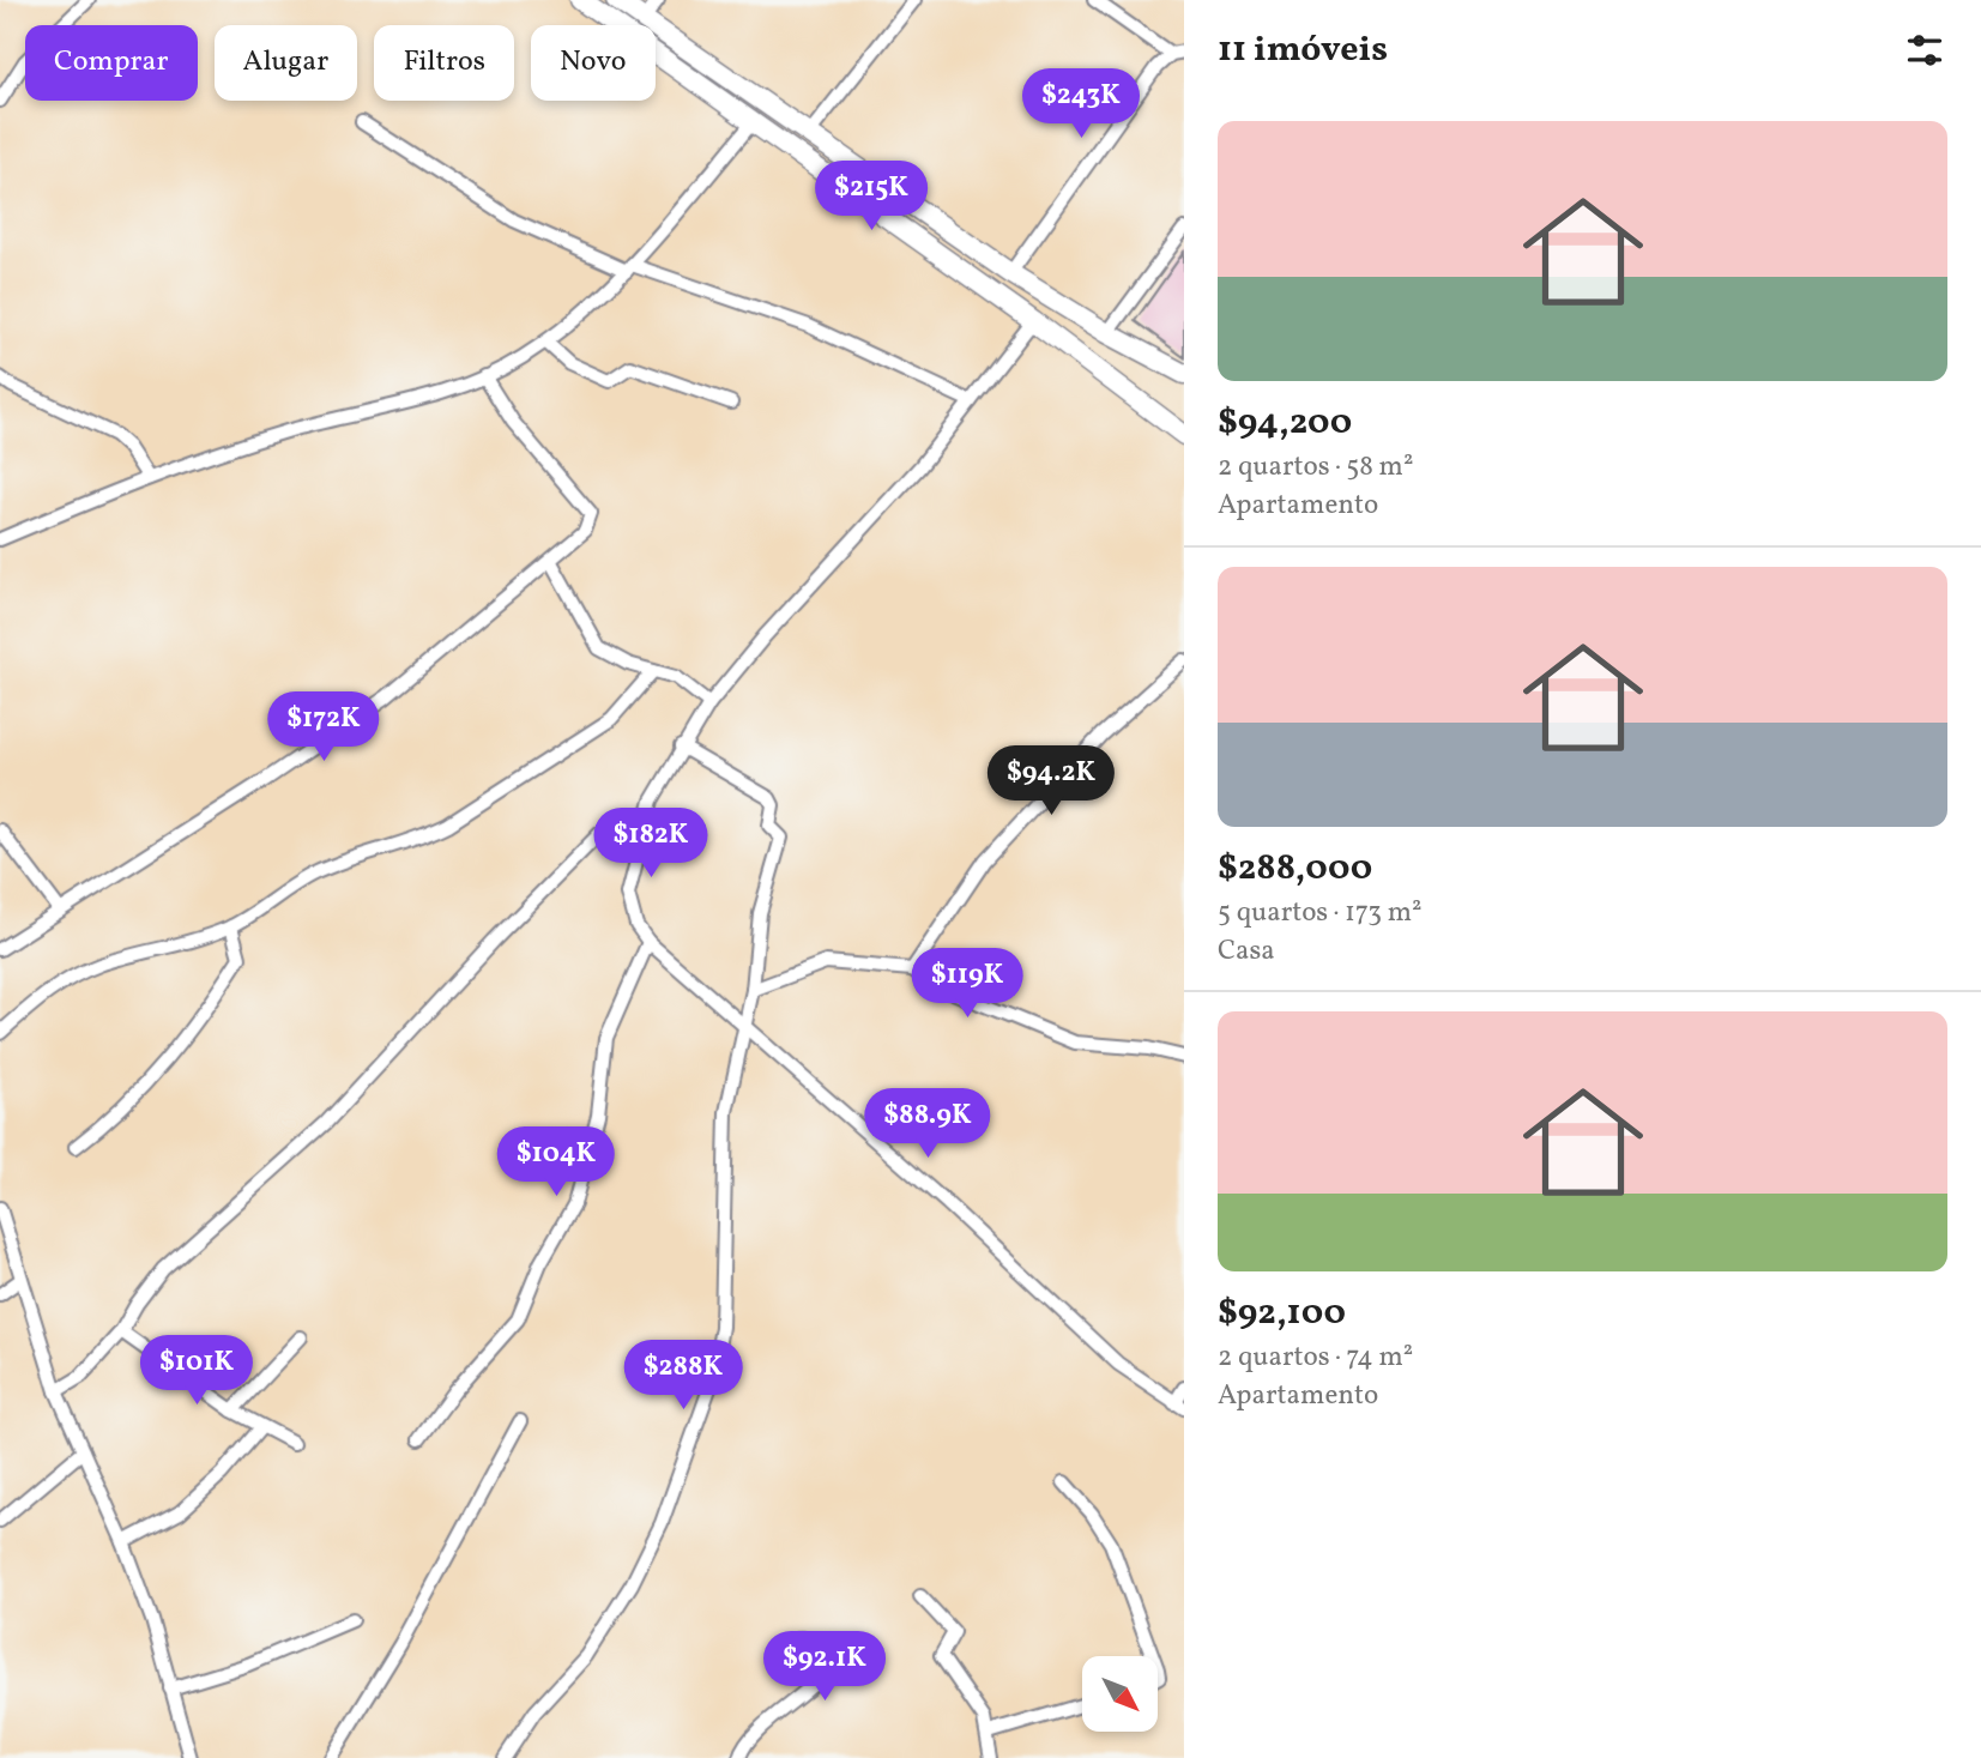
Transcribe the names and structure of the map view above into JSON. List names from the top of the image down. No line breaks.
{"north":"bottom right","page":{"heading":"11 imóveis","chip":["Comprar","Alugar","Filtros","Novo"],"price":["$243K","$215K","$172K","$94.2K","$182K","$119K","$88.9K","$104K","$101K","$288K","$92.1K"],"list":[{"name":"$94,200","note":"2 quartos · 58 m² · Apartamento"},{"name":"$288,000","note":"5 quartos · 173 m² · Casa"},{"name":"$92,100","note":"2 quartos · 74 m² · Apartamento"}]}}
